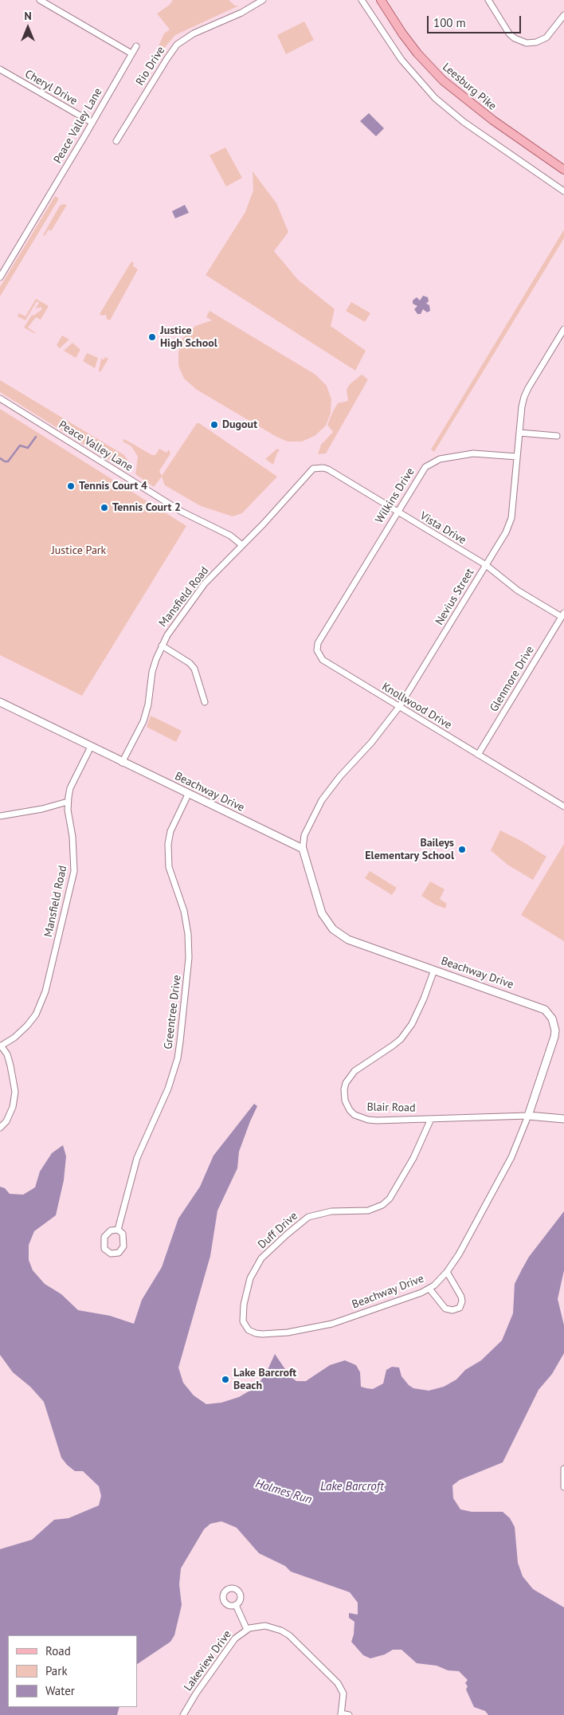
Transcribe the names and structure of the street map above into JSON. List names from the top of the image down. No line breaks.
{"streets":{"main road":["Leesburg Pike"],"street":["Rio Drive","Cheryl Drive","Peace Valley Lane","Wilkins Drive","Vista Drive","Mansfield Road","Nevius Street","Glenmore Drive","Knollwood Drive","Beachway Drive","Greentree Drive","Blair Road","Duff Drive","Lakeview Drive"]},"crossings":[["Cheryl Drive","Peace Valley Lane"],["Peace Valley Lane","Mansfield Road"],["Wilkins Drive","Vista Drive"],["Wilkins Drive","Nevius Street"],["Wilkins Drive","Knollwood Drive"],["Vista Drive","Mansfield Road"],["Vista Drive","Nevius Street"],["Vista Drive","Glenmore Drive"],["Mansfield Road","Beachway Drive"],["Nevius Street","Knollwood Drive"],["Nevius Street","Beachway Drive"],["Glenmore Drive","Knollwood Drive"],["Beachway Drive","Greentree Drive"],["Beachway Drive","Blair Road"],["Beachway Drive","Duff Drive"],["Blair Road","Duff Drive"]],"water":["Lake Barcroft","Holmes Run"],"parks":["Justice Park"],"places":["Justice High School","Dugout","Tennis Court 4","Tennis Court 2","Baileys Elementary School","Lake Barcroft Beach"],"legend":["Road","Park","Water"],"scale_bar":"100 m","north":"top"}
